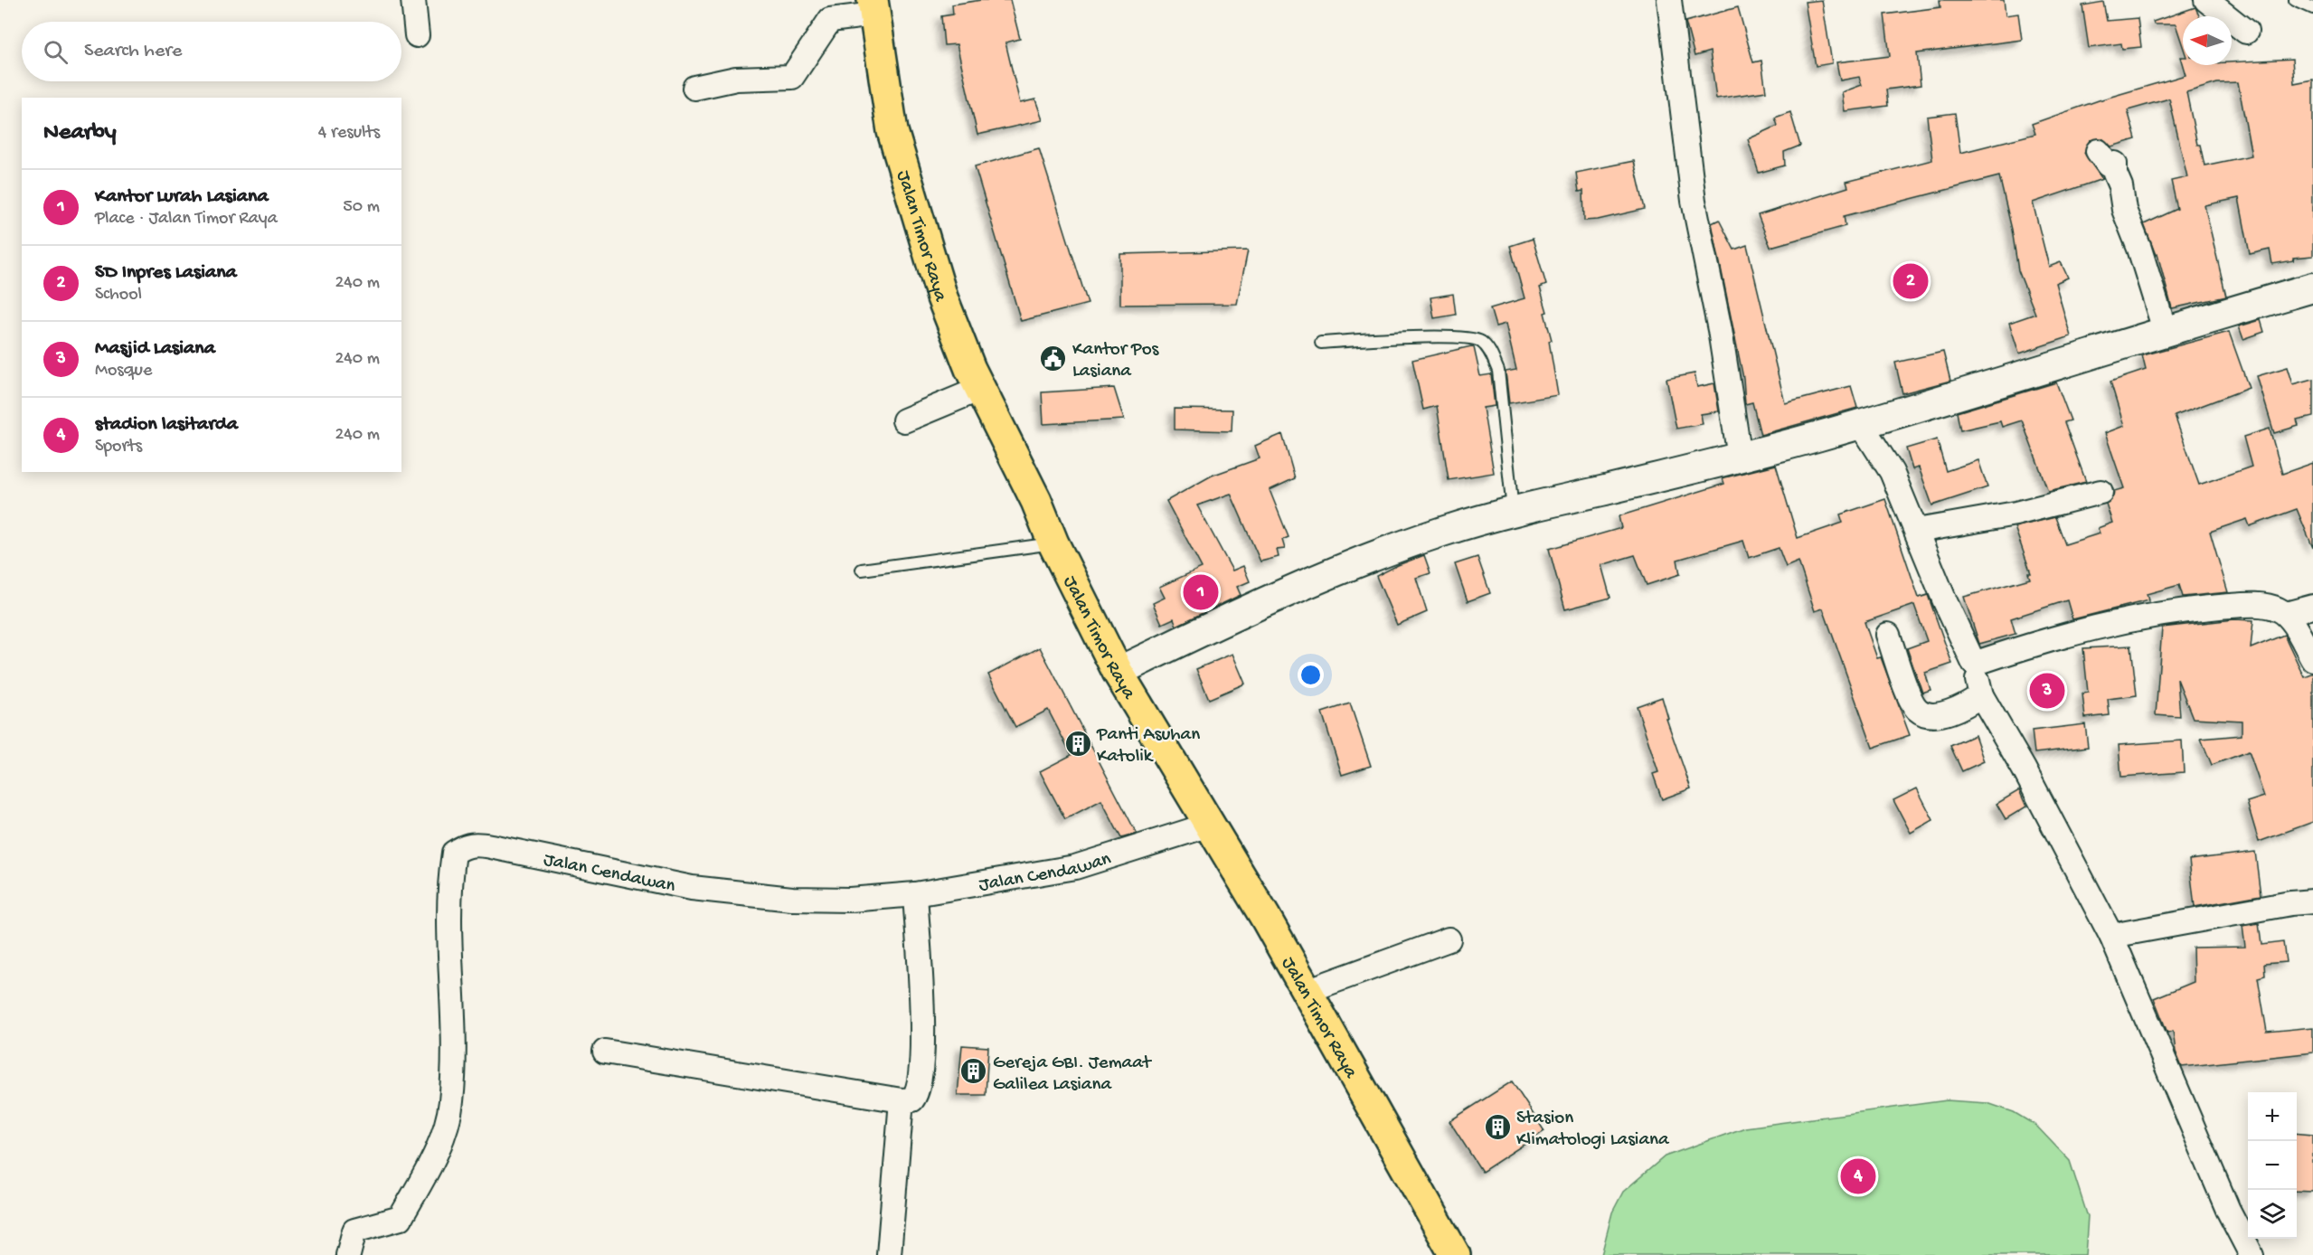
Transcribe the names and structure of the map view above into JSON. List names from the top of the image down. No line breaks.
{"streets":{"highway":["Jalan Timor Raya"],"street":["Jalan Cendawan"]},"crossings":[["Jalan Timor Raya","Jalan Cendawan"]],"places":{"public building":["Kantor Pos Lasiana"],"building":["Panti Asuhan Katolik","Gereja GBI. Jemaat Galilea Lasiana","Stasion Klimatologi Lasiana"]},"north":"left","page":{"search":"Search here","heading":["Nearby","4 results"],"list":[{"mark":"1","name":"Kantor Lurah Lasiana","note":"Place · Jalan Timor Raya","value":"50 m"},{"mark":"2","name":"SD Inpres Lasiana","note":"School","value":"240 m"},{"mark":"3","name":"Masjid Lasiana","note":"Mosque","value":"240 m"},{"mark":"4","name":"stadion lasitarda","note":"Sports","value":"240 m"}],"pins":["2","1","3","4"],"map_buttons":["+","−"]}}
